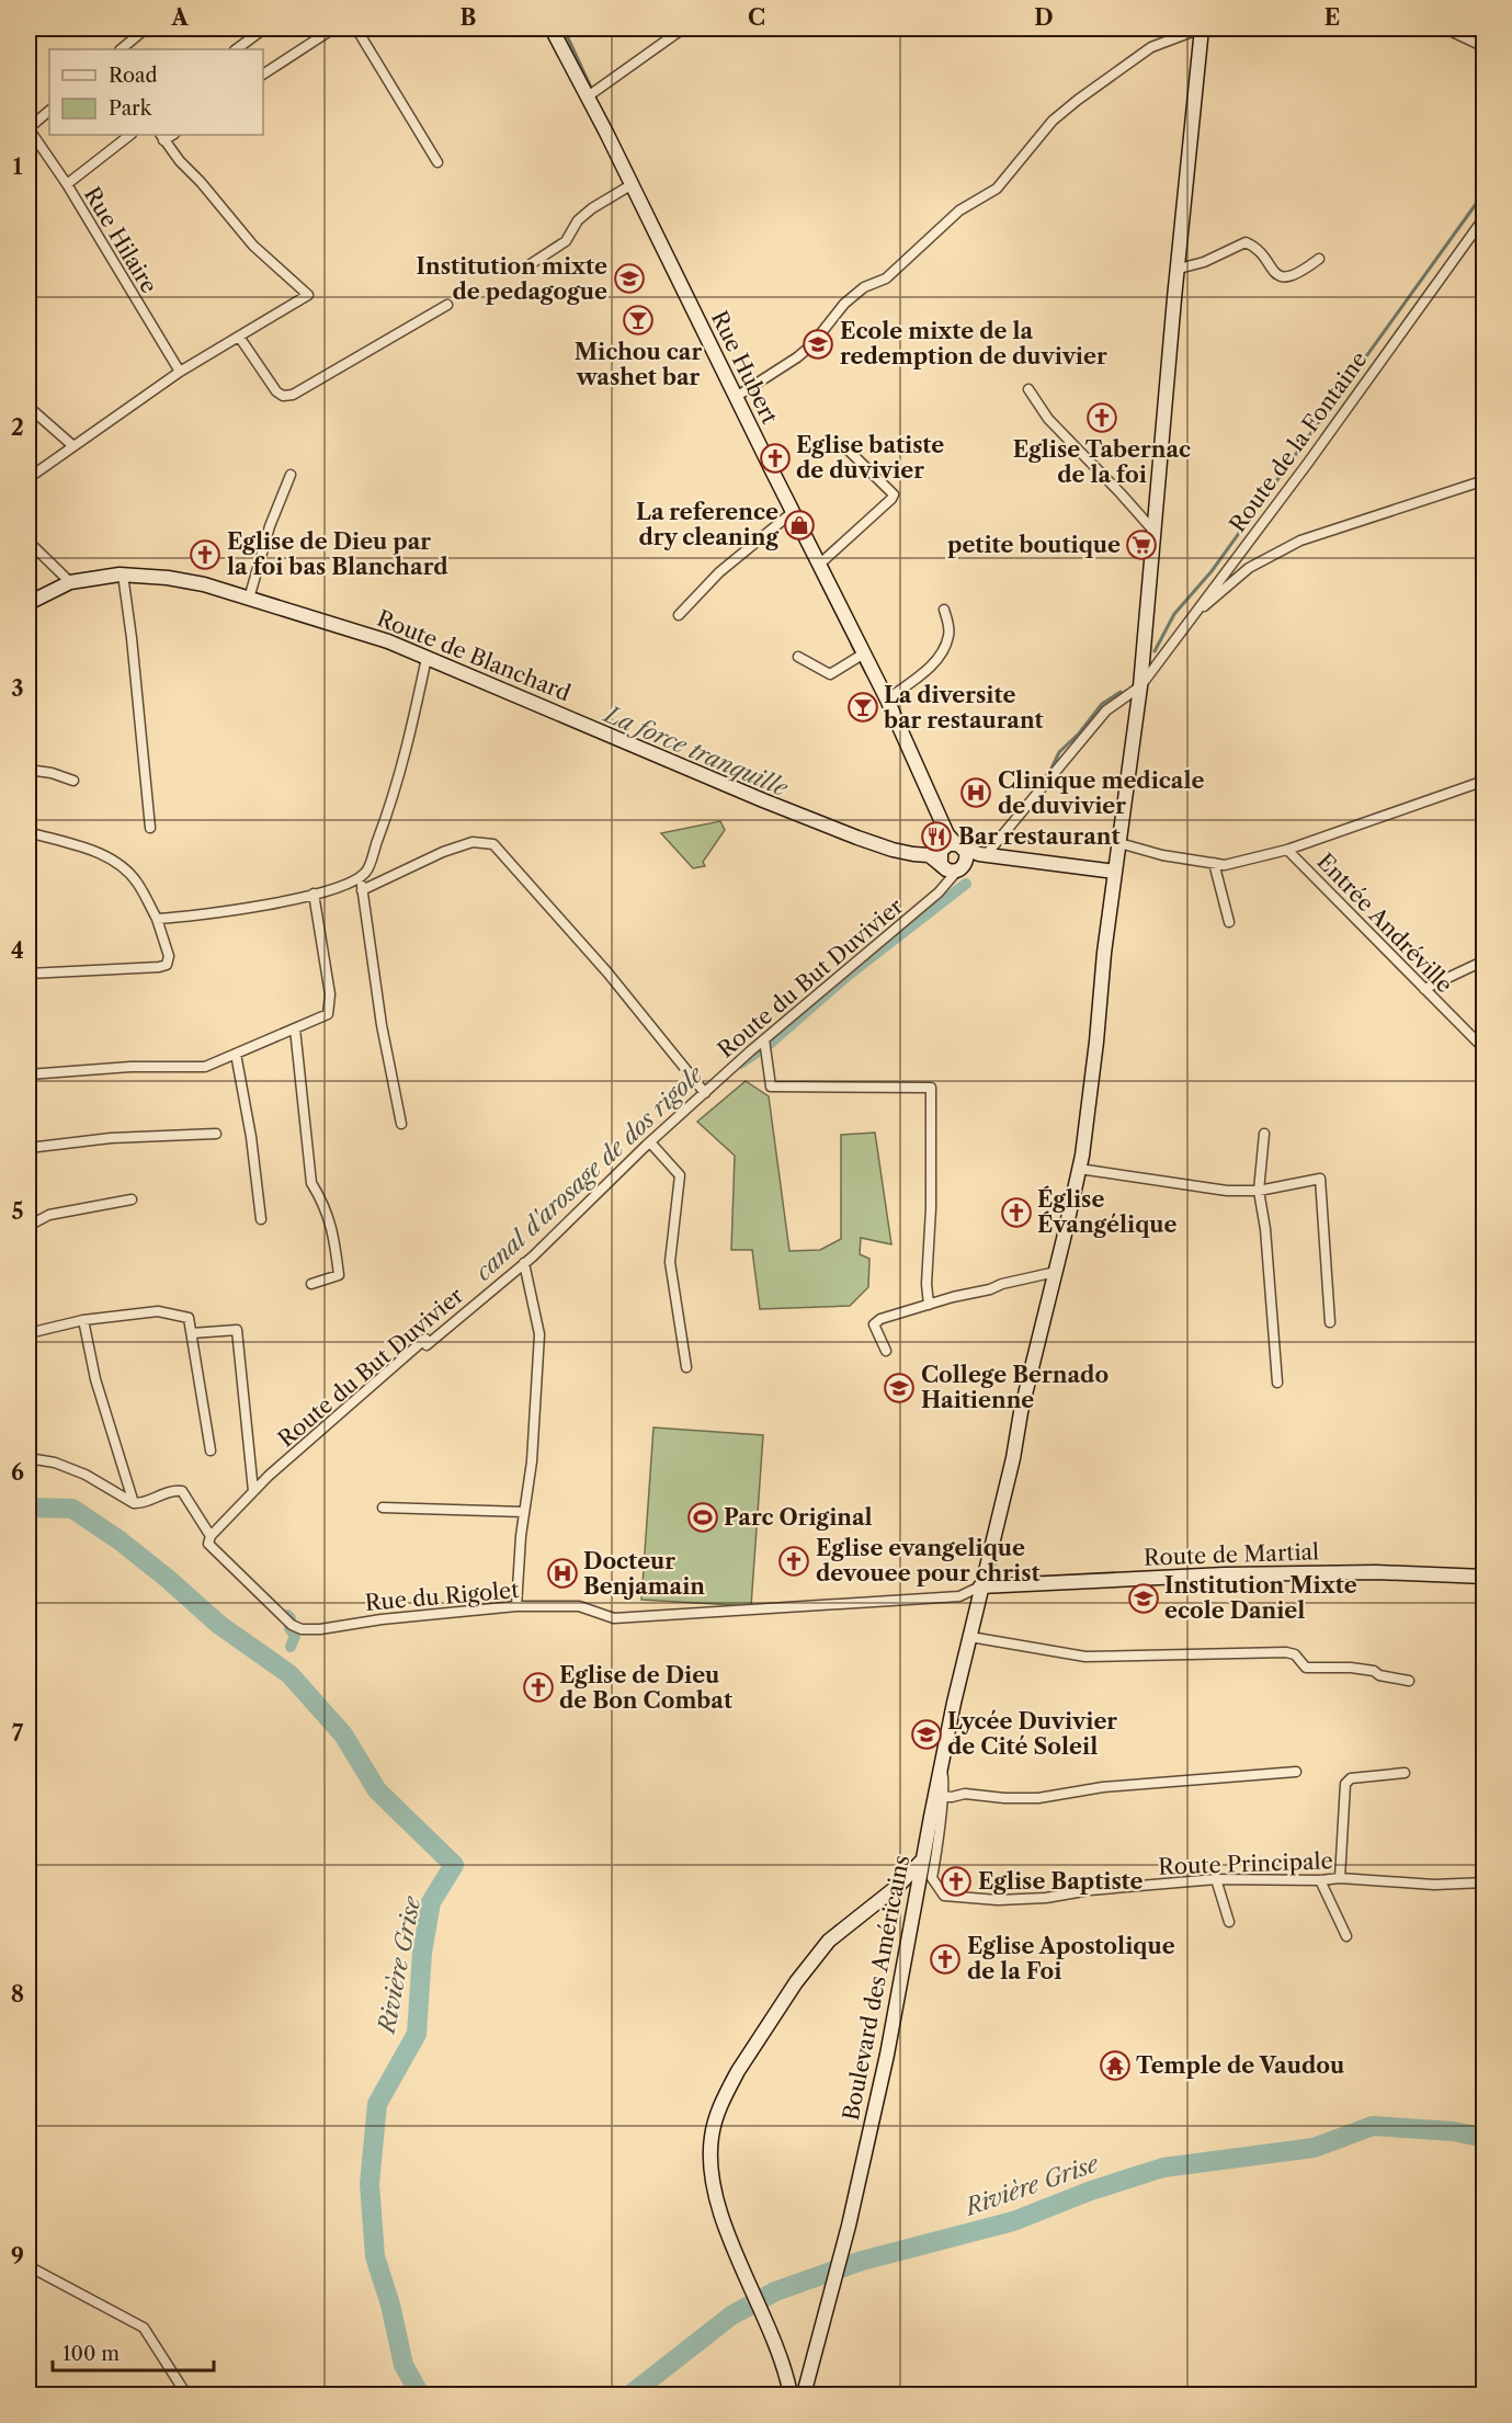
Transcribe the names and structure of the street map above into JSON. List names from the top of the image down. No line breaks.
{"streets":{"main road":["Rue Hubert","Route de Blanchard","Route de Martial","Boulevard des Américains"],"street":["Rue Hilaire","Route de la Fontaine","Entrée Andréville","Route du But Duvivier","Rue du Rigolet","Route Principale"]},"crossings":[["Rue Hubert","Route de Blanchard"],["Rue Hubert","Route du But Duvivier"],["Route de la Fontaine","Route de Blanchard"],["Route de la Fontaine","Boulevard des Américains"],["Route de Blanchard","Route du But Duvivier"],["Route de Blanchard","Boulevard des Américains"],["Route du But Duvivier","Rue du Rigolet"],["Route de Martial","Rue du Rigolet"],["Route de Martial","Boulevard des Américains"],["Rue du Rigolet","Boulevard des Américains"],["Route Principale","Boulevard des Américains"]],"water":["La force tranquille","canal d'arosage de dos rigole","Rivière Grise"],"places":{"school or university":["Institution mixte de pedagogue","Ecole mixte de la redemption de duvivier","College Bernado Haitienne","Institution Mixte ecole Daniel","Lycée Duvivier de Cité Soleil"],"bar":["Michou car washet bar","La diversite bar restaurant"],"church":["Eglise Tabernac de la foi","Eglise batiste de duvivier","Eglise de Dieu par la foi bas Blanchard","Église Évangélique","Eglise evangelique devouee pour christ","Eglise de Dieu de Bon Combat","Eglise Baptiste","Eglise Apostolique de la Foi"],"shop":["La reference dry cleaning"],"supermarket":["petite boutique"],"hospital":["Clinique medicale de duvivier","Docteur Benjamain"],"restaurant":["Bar restaurant"],"sports":["Parc Original"],"temple":["Temple de Vaudou"]},"legend":["Road","Park"],"scale_bar":"100 m","grid":{"columns":["A","B","C","D","E"],"rows":["1","2","3","4","5","6","7","8","9"]}}
